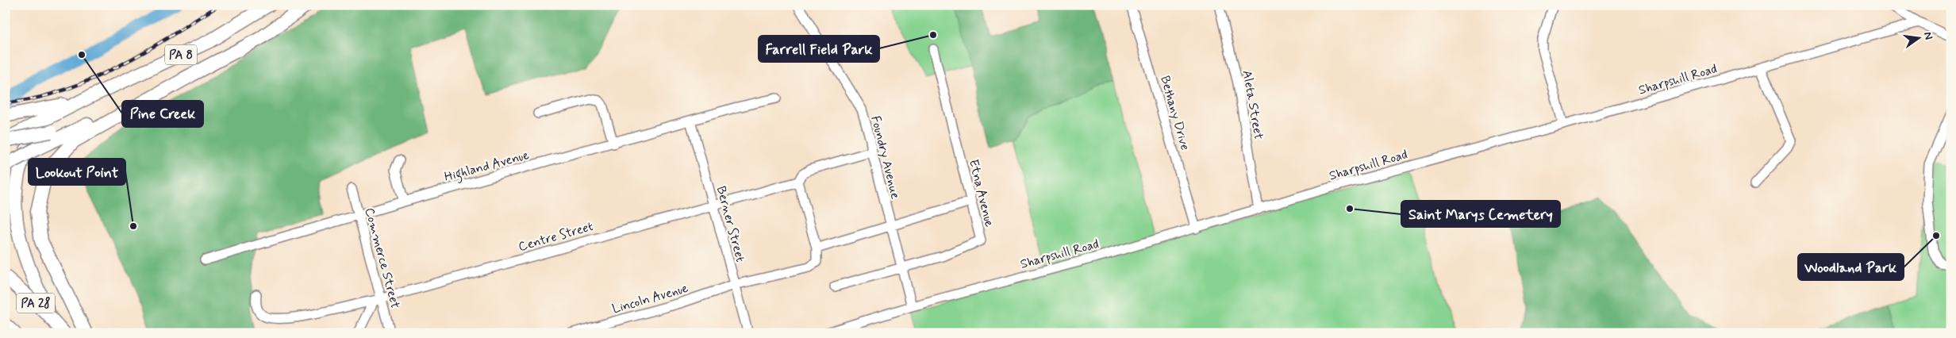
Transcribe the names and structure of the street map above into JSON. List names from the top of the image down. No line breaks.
{"streets":{"highway":["PA 8","PA 28"],"street":["Sharpshill Road","Aleta Street","Bethany Drive","Foundry Avenue","Highland Avenue","Etna Avenue","Berner Street","Centre Street","Commerce Street","Lincoln Avenue"]},"crossings":[["Sharpshill Road","Aleta Street"],["Sharpshill Road","Bethany Drive"],["Sharpshill Road","Foundry Avenue"],["Foundry Avenue","Etna Avenue"],["Foundry Avenue","Centre Street"],["Highland Avenue","Berner Street"],["Highland Avenue","Commerce Street"],["Berner Street","Centre Street"],["Berner Street","Lincoln Avenue"],["Centre Street","Commerce Street"]],"places":["Farrell Field Park","Pine Creek","Saint Marys Cemetery","Lookout Point","Woodland Park"],"north":"right"}
